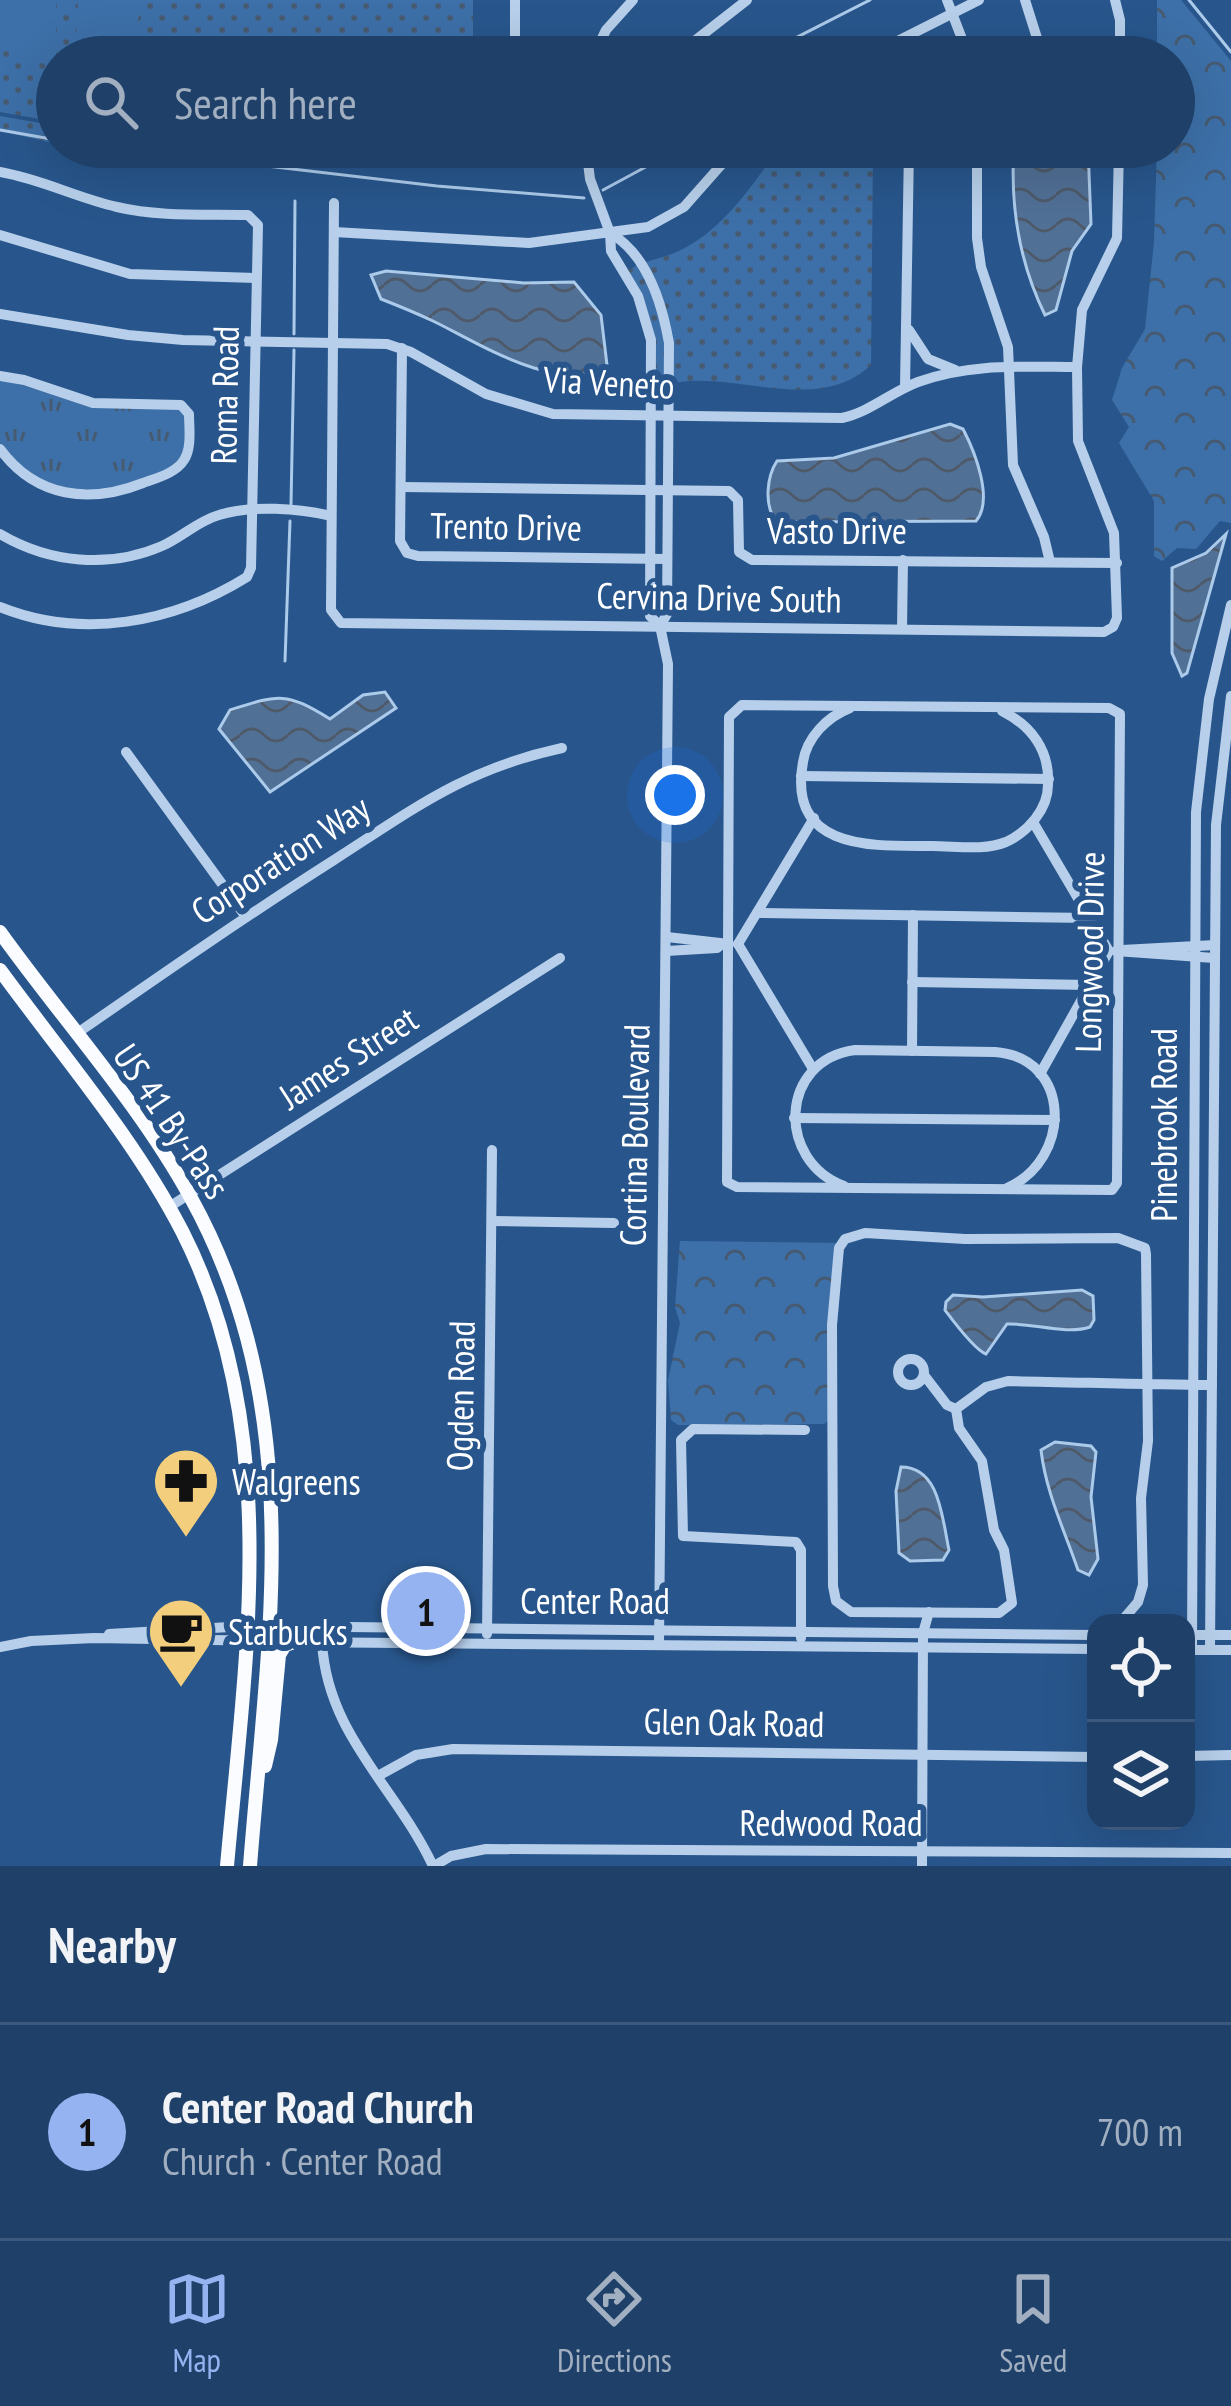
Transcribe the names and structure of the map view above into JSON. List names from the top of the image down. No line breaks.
{"streets":{"main road":["US 41 By-Pass"],"street":["Via Veneto","Roma Road","Trento Drive","Vasto Drive","Cervina Drive South","Corporation Way","Longwood Drive","James Street","Pinebrook Road","Cortina Boulevard","Ogden Road","Center Road","Glen Oak Road","Redwood Road"]},"crossings":[["Via Veneto","Roma Road"],["Via Veneto","Trento Drive"],["Via Veneto","Cervina Drive South"],["Via Veneto","Cortina Boulevard"],["Trento Drive","Vasto Drive"],["Trento Drive","Cortina Boulevard"],["Vasto Drive","Cervina Drive South"],["Vasto Drive","Cortina Boulevard"],["Cervina Drive South","Cortina Boulevard"],["Corporation Way","US 41 By-Pass"],["James Street","US 41 By-Pass"],["US 41 By-Pass","Center Road"],["Cortina Boulevard","Center Road"],["Ogden Road","Center Road"]],"places":{"pharmacy":["Walgreens"],"cafe":["Starbucks"]},"page":{"search":"Search here","pins":"1","heading":"Nearby","list":[{"mark":"1","name":"Center Road Church","note":"Church · Center Road","value":"700 m"}],"nav":["Map","Directions","Saved"]}}
